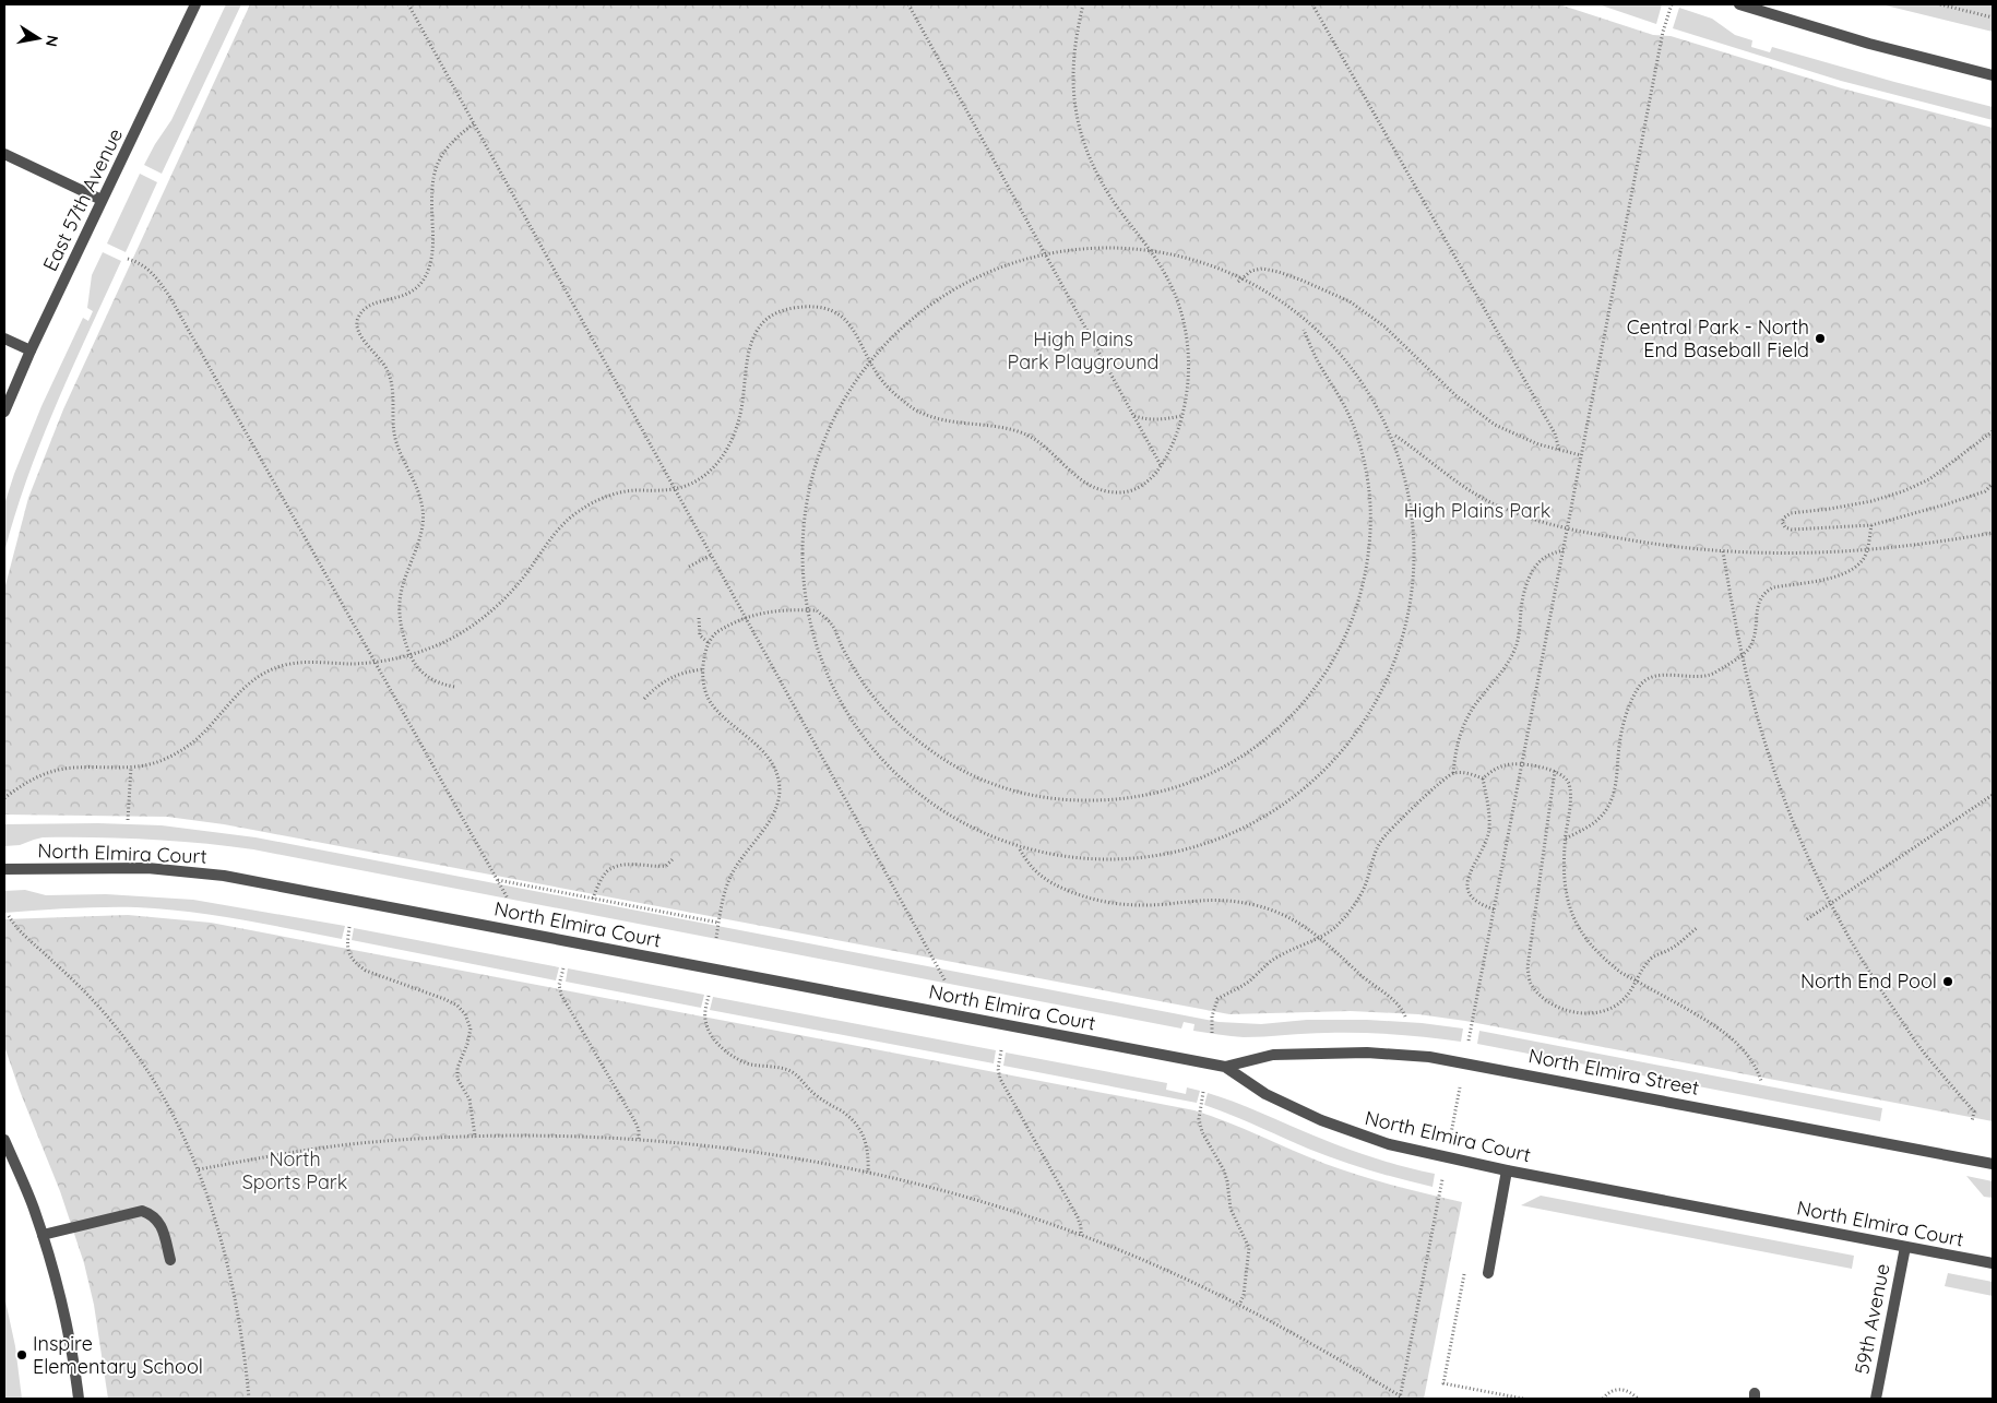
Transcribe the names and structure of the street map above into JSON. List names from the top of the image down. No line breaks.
{"streets":{"street":["East 57th Avenue","North Elmira Court","North Elmira Street","59th Avenue"]},"crossings":[["North Elmira Court","North Elmira Street"],["North Elmira Court","59th Avenue"]],"parks":["High Plains Park Playground","High Plains Park","North Sports Park"],"places":["Central Park - North End Baseball Field","North End Pool","Inspire Elementary School"],"north":"right"}
